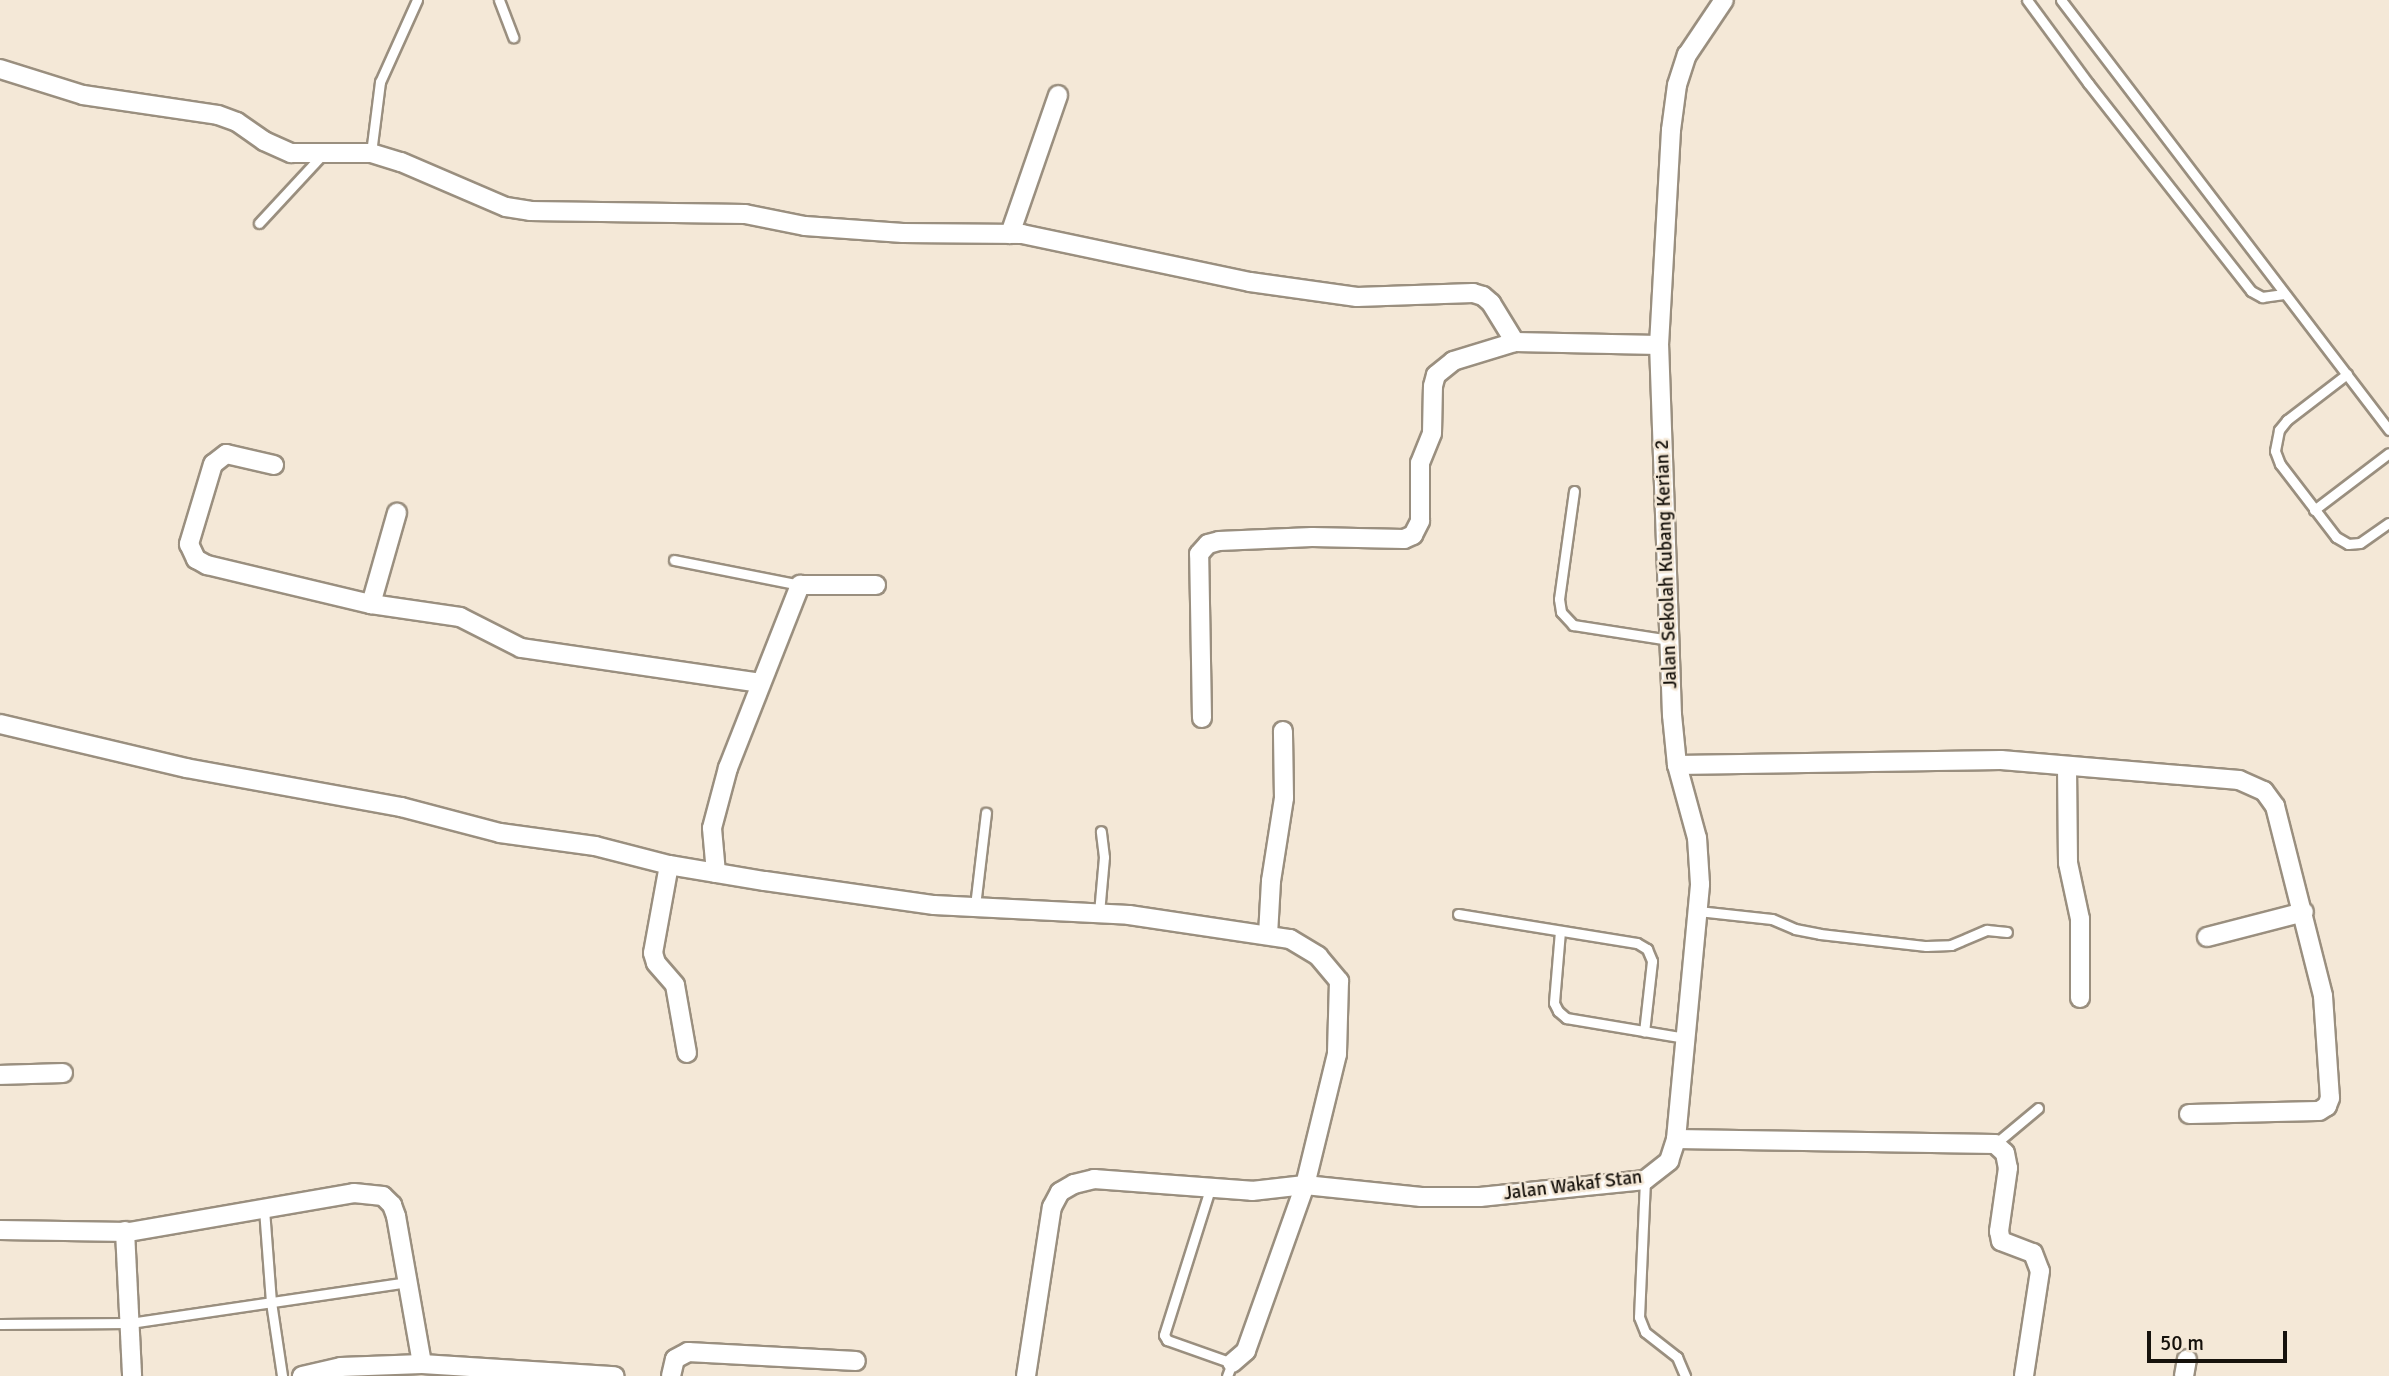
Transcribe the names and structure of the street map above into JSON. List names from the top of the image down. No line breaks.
{"streets":{"street":["Jalan Sekolah Kubang Kerian 2","Jalan Wakaf Stan"]},"crossings":[["Jalan Sekolah Kubang Kerian 2","Jalan Wakaf Stan"]],"scale_bar":"50 m"}
